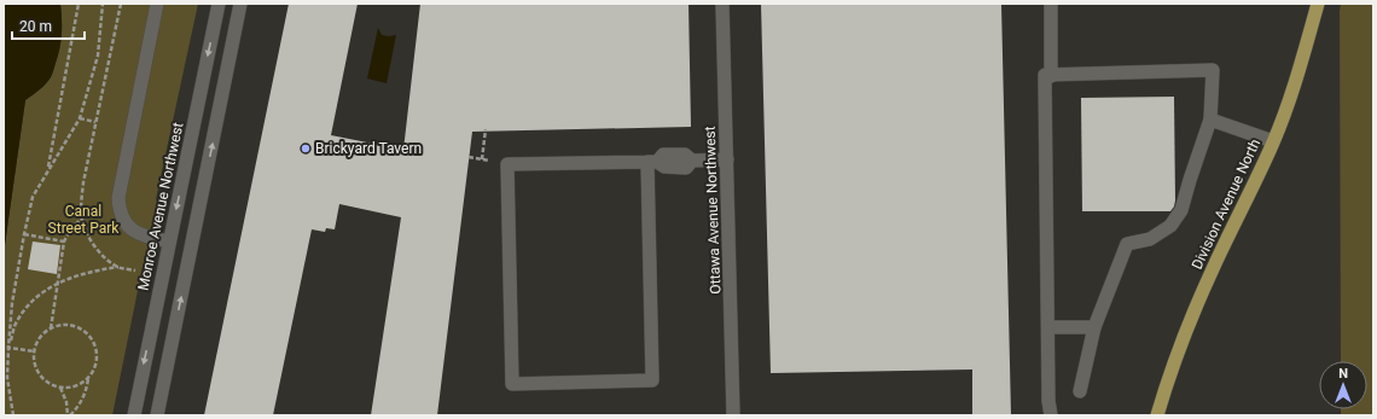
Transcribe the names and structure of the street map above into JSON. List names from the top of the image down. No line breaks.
{"streets":{"main road":["Division Avenue North","Monroe Avenue Northwest","Ottawa Avenue Northwest"]},"parks":["Canal Street Park"],"places":["Brickyard Tavern"],"scale_bar":"20 m","north":"top"}
